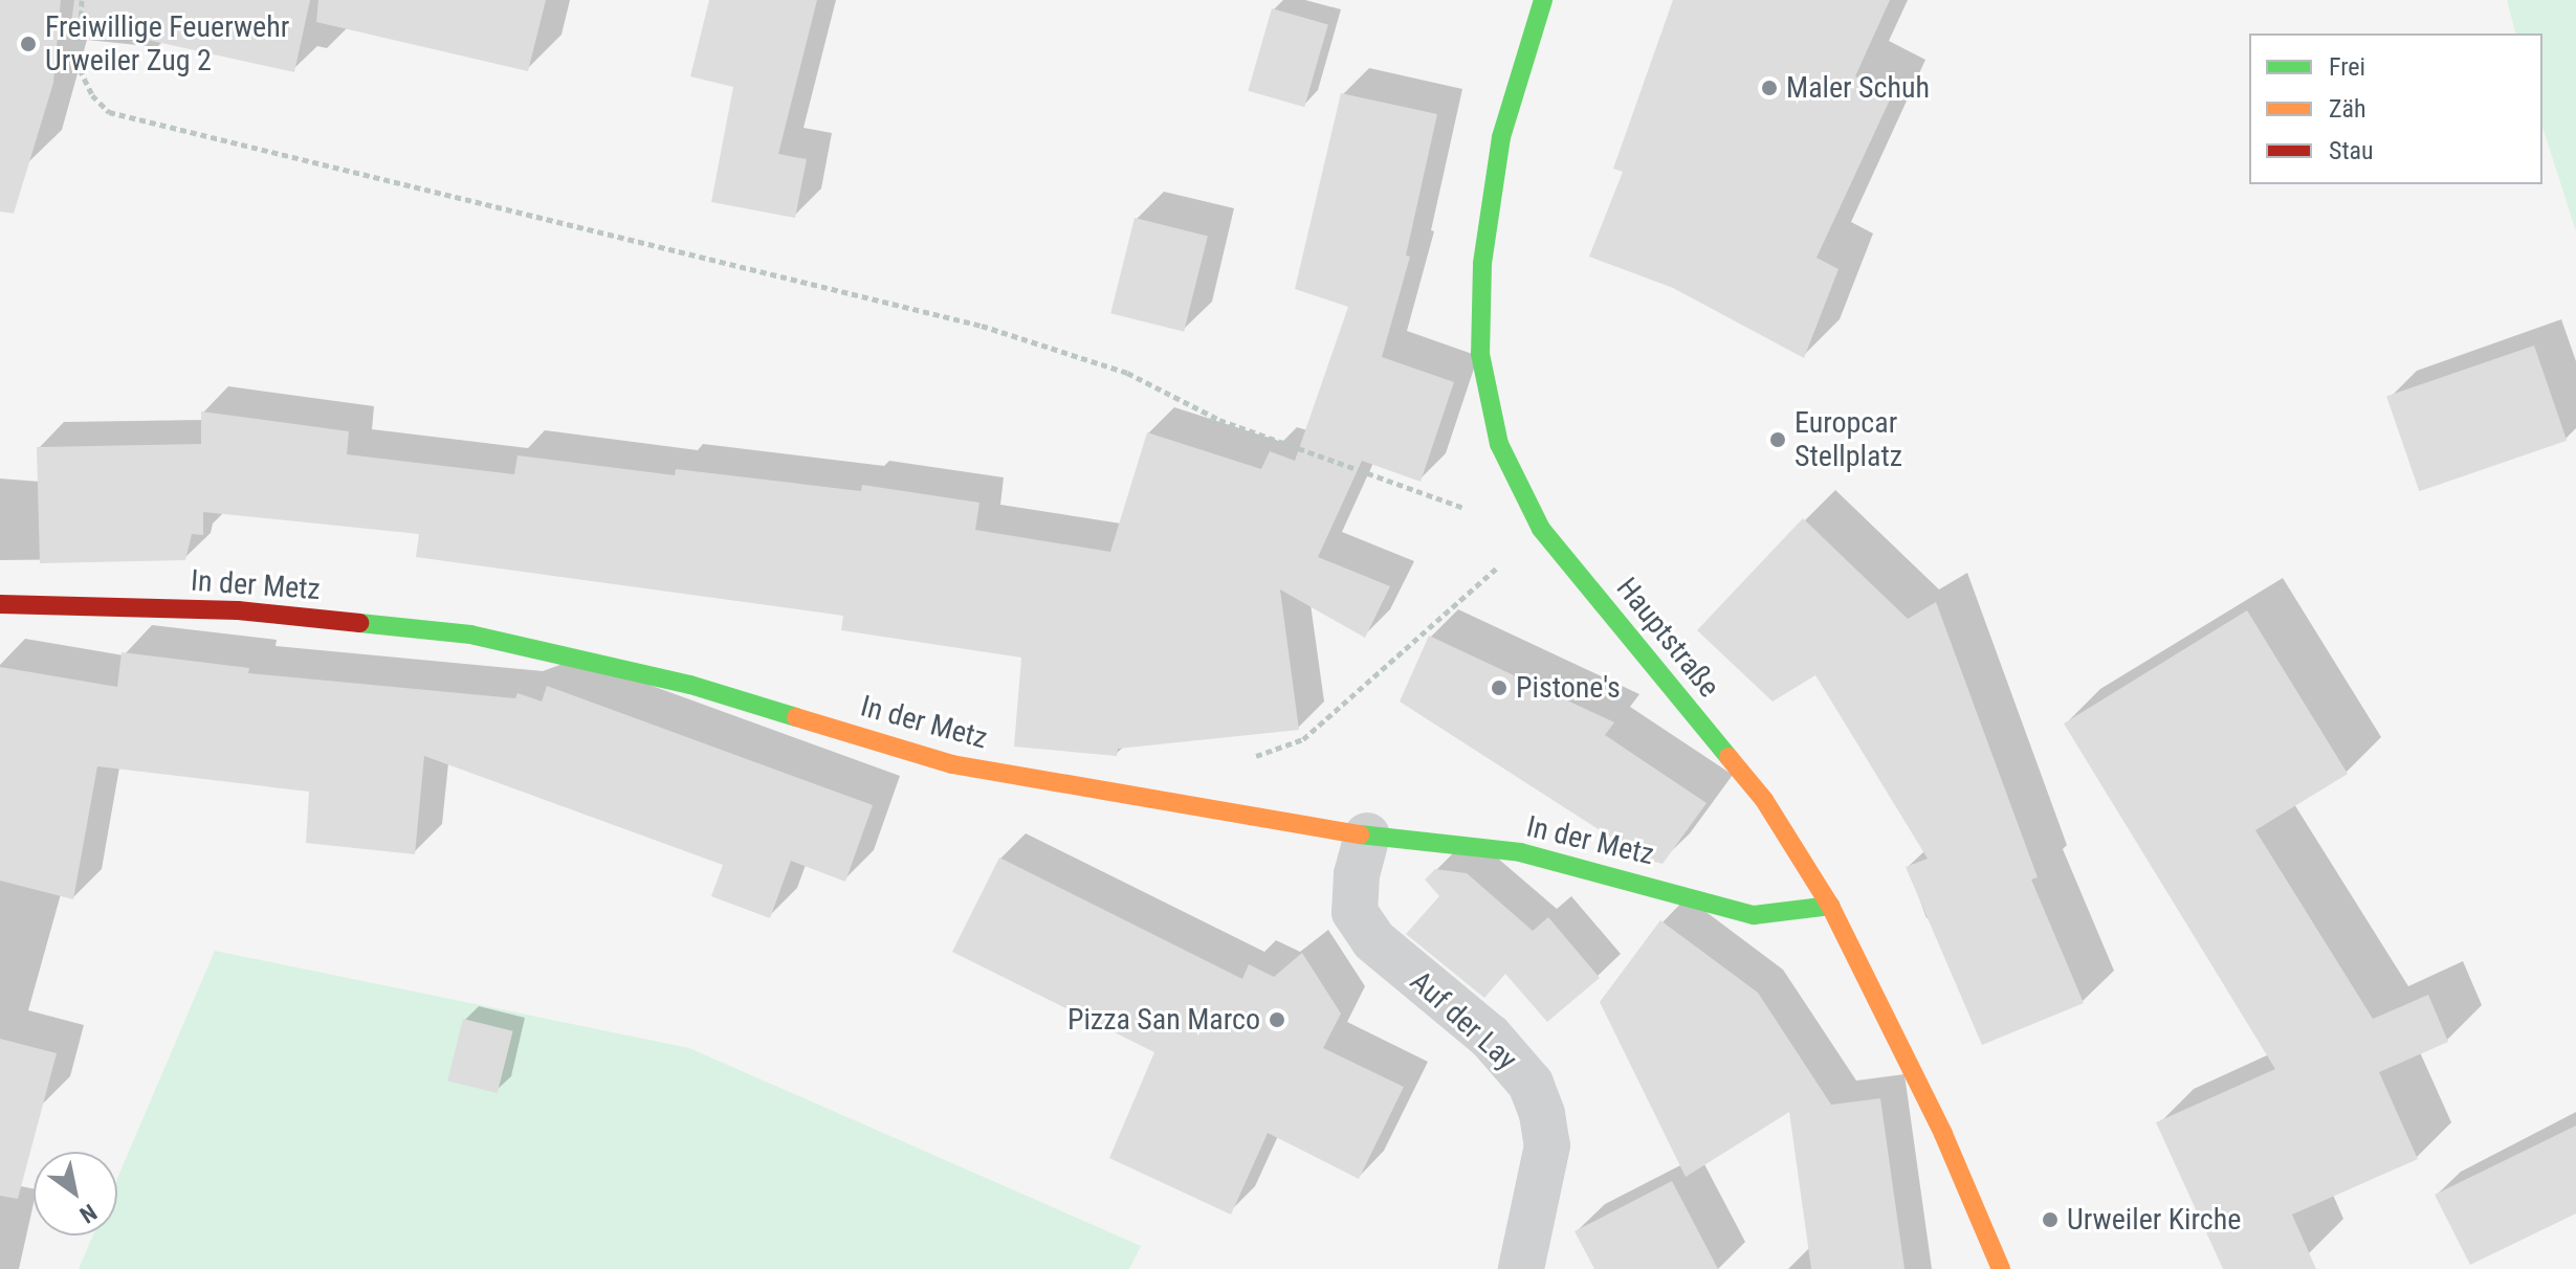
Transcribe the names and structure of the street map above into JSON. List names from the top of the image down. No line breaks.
{"streets":{"street":["In der Metz","Hauptstraße","Auf der Lay"]},"crossings":[["In der Metz","Hauptstraße"],["In der Metz","Auf der Lay"]],"places":["Freiwillige Feuerwehr Urweiler Zug 2","Maler Schuh","Europcar Stellplatz","Pistone's","Pizza San Marco","Urweiler Kirche"],"legend":["Frei","Zäh","Stau"],"north":"bottom right"}
